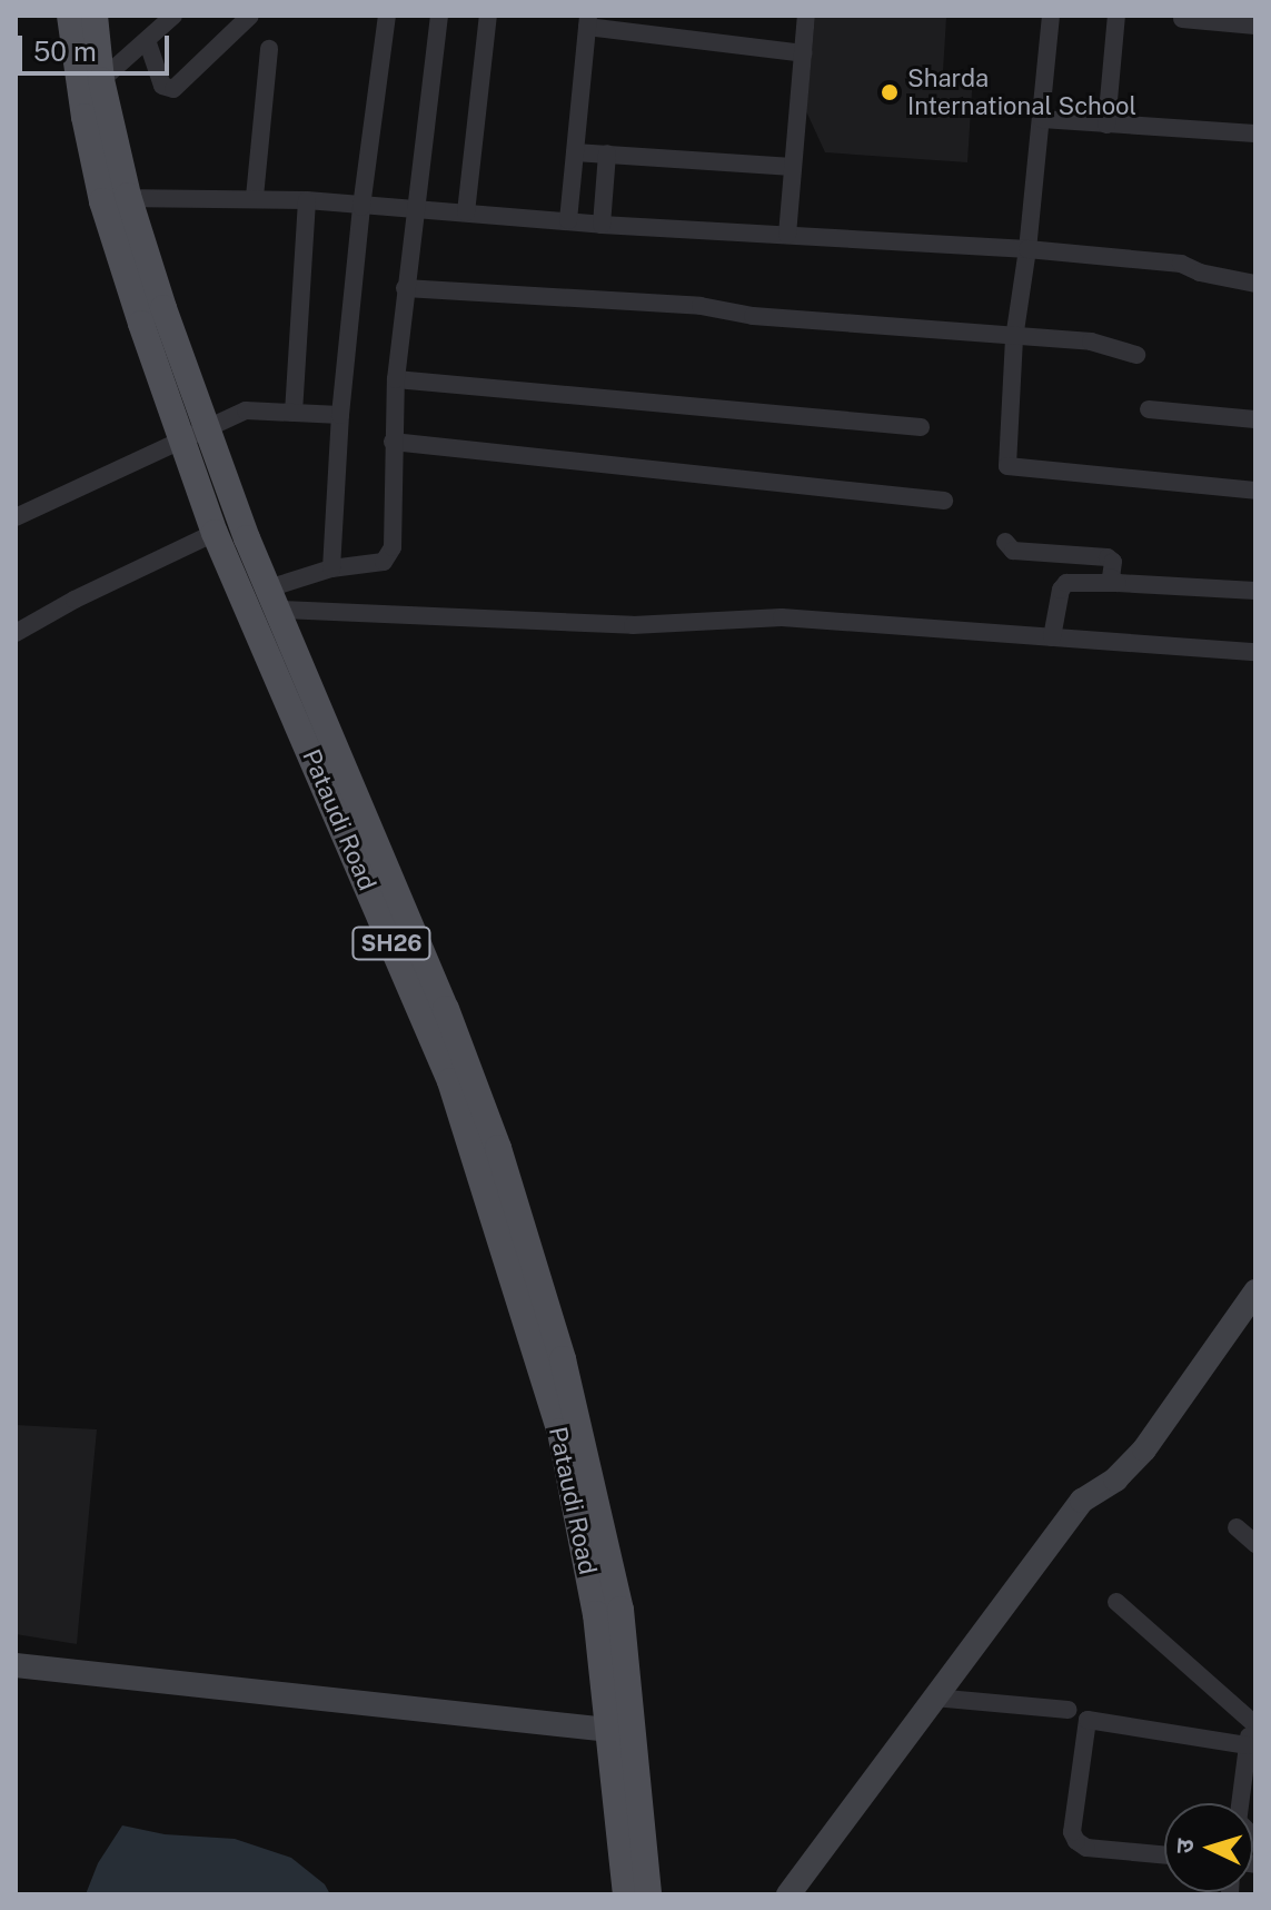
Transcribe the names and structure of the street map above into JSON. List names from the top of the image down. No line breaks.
{"streets":{"main road":["Pataudi Road","SH26"]},"crossings":[["Pataudi Road","SH26"]],"places":["Sharda International School"],"scale_bar":"50 m","north":"left"}
